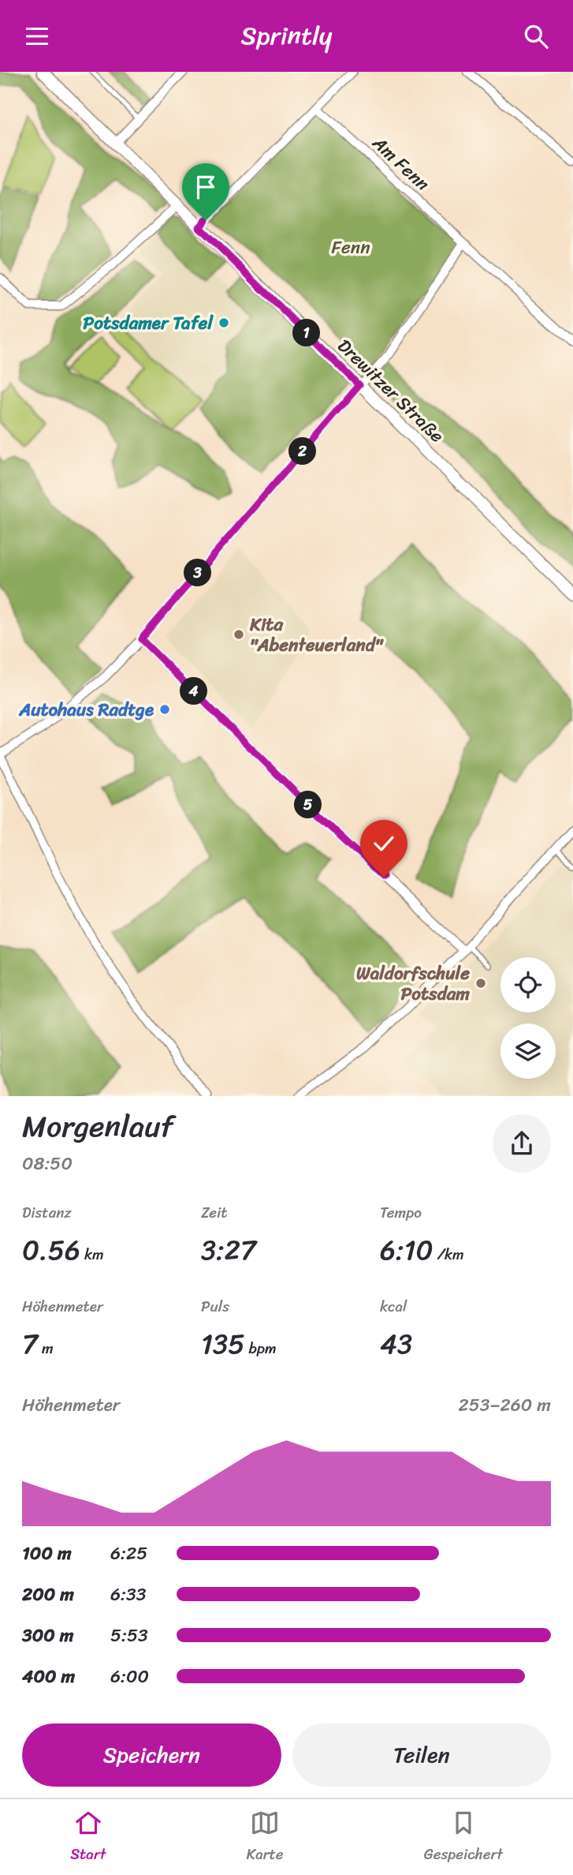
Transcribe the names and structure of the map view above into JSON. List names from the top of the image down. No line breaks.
{"streets":{"street":["Am Fenn","Drewitzer Straße"]},"parks":["Fenn"],"places":["Potsdamer Tafel","Kita \"Abenteuerland\"","Autohaus Radtge","Waldorfschule Potsdam"],"page":{"header":"Sprintly","pins":["1","2","3","4","5"],"heading":["Morgenlauf","08:50"],"stats":[["Distanz","0.56 km"],["Zeit","3:27"],["Tempo","6:10 /km"],["Höhenmeter","7 m"],["Puls","135 bpm"],["kcal","43"]],"chart":["Höhenmeter","253–260 m"],"list":[{"name":"100 m","note":"6:25"},{"name":"200 m","note":"6:33"},{"name":"300 m","note":"5:53"},{"name":"400 m","note":"6:00"}],"buttons":["Speichern","Teilen"],"tabs":["Start","Karte","Gespeichert"]}}
